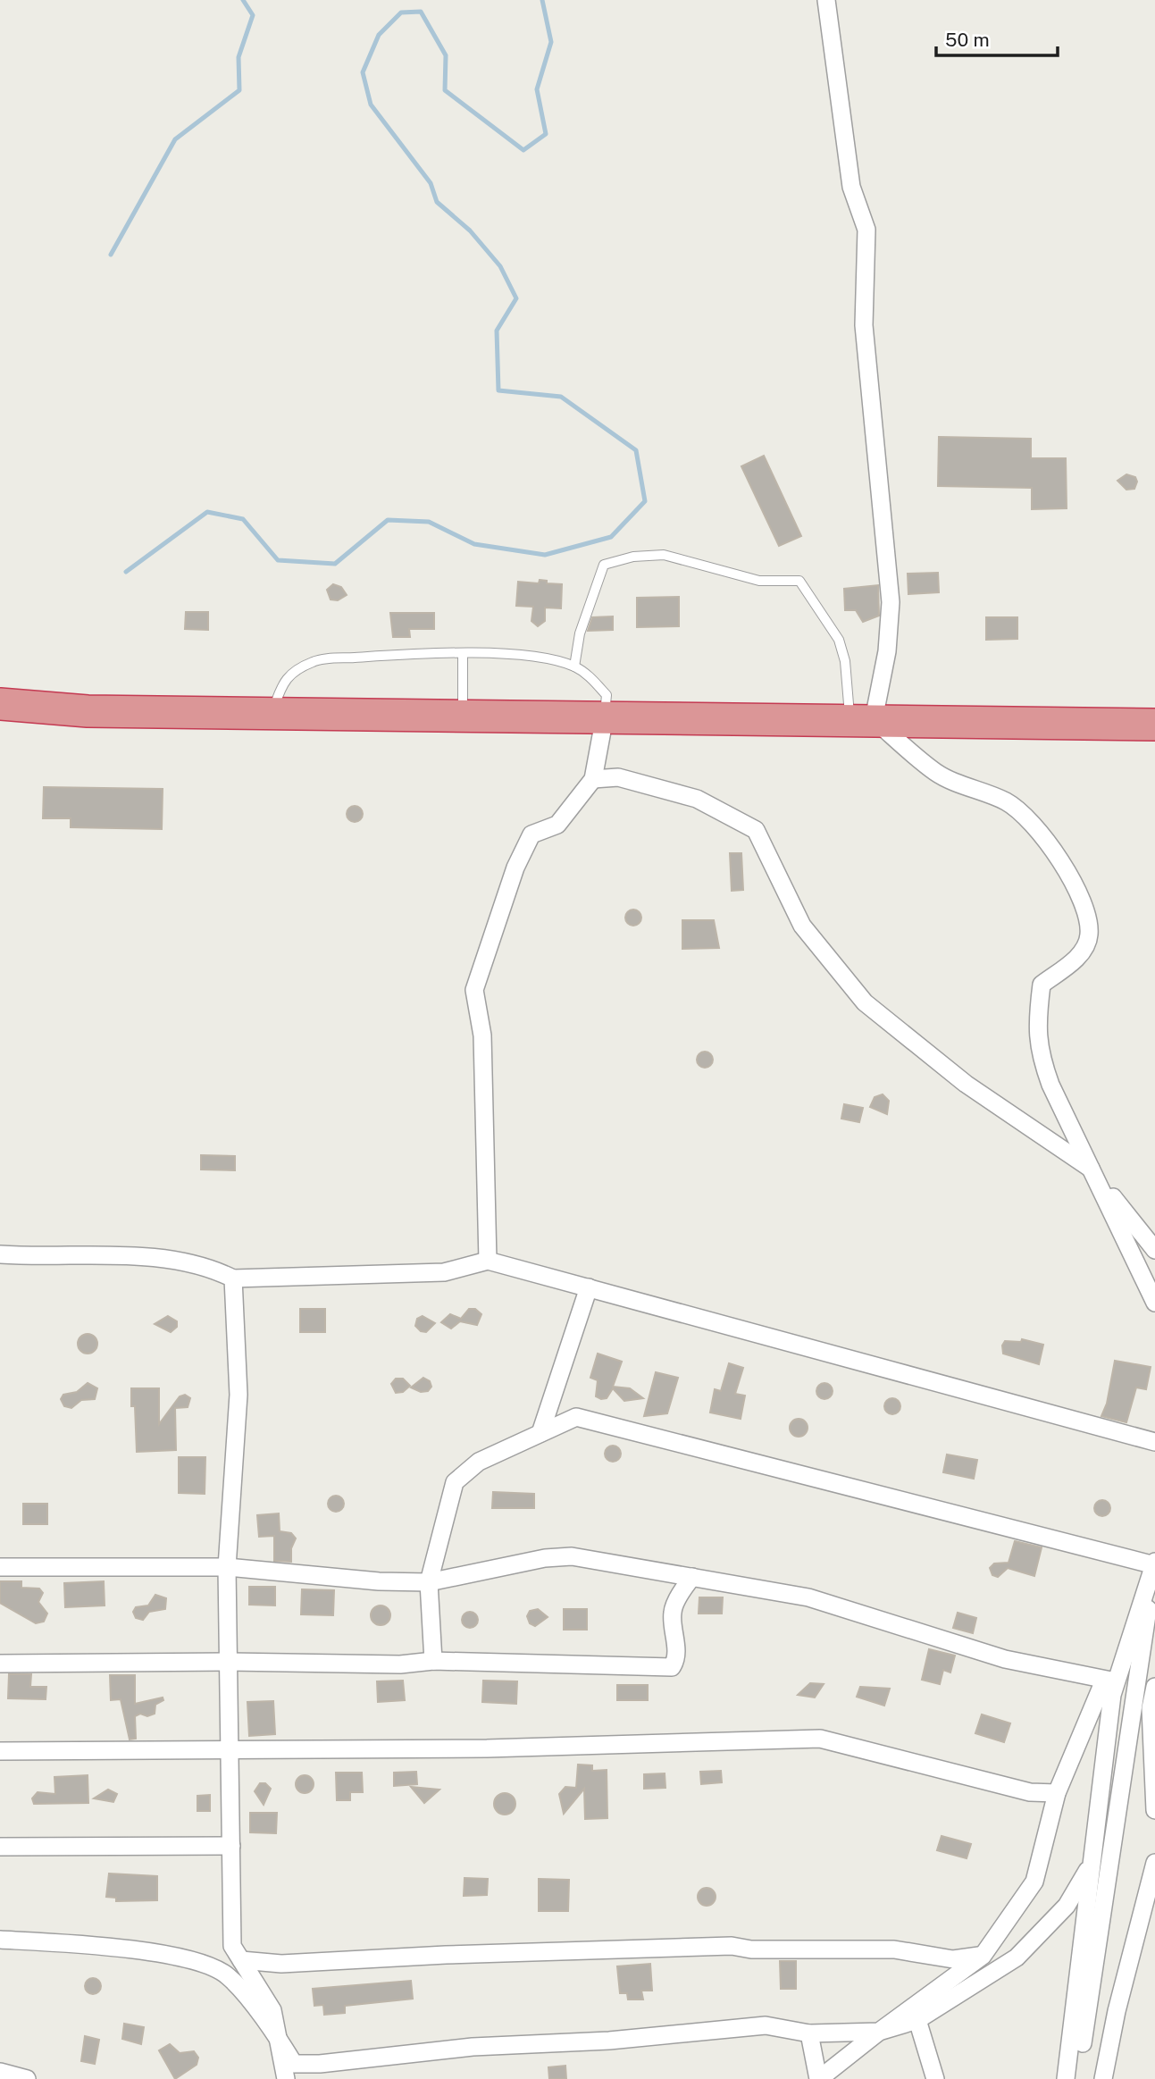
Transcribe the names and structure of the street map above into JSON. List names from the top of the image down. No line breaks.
{"scale_bar":"50 m"}
